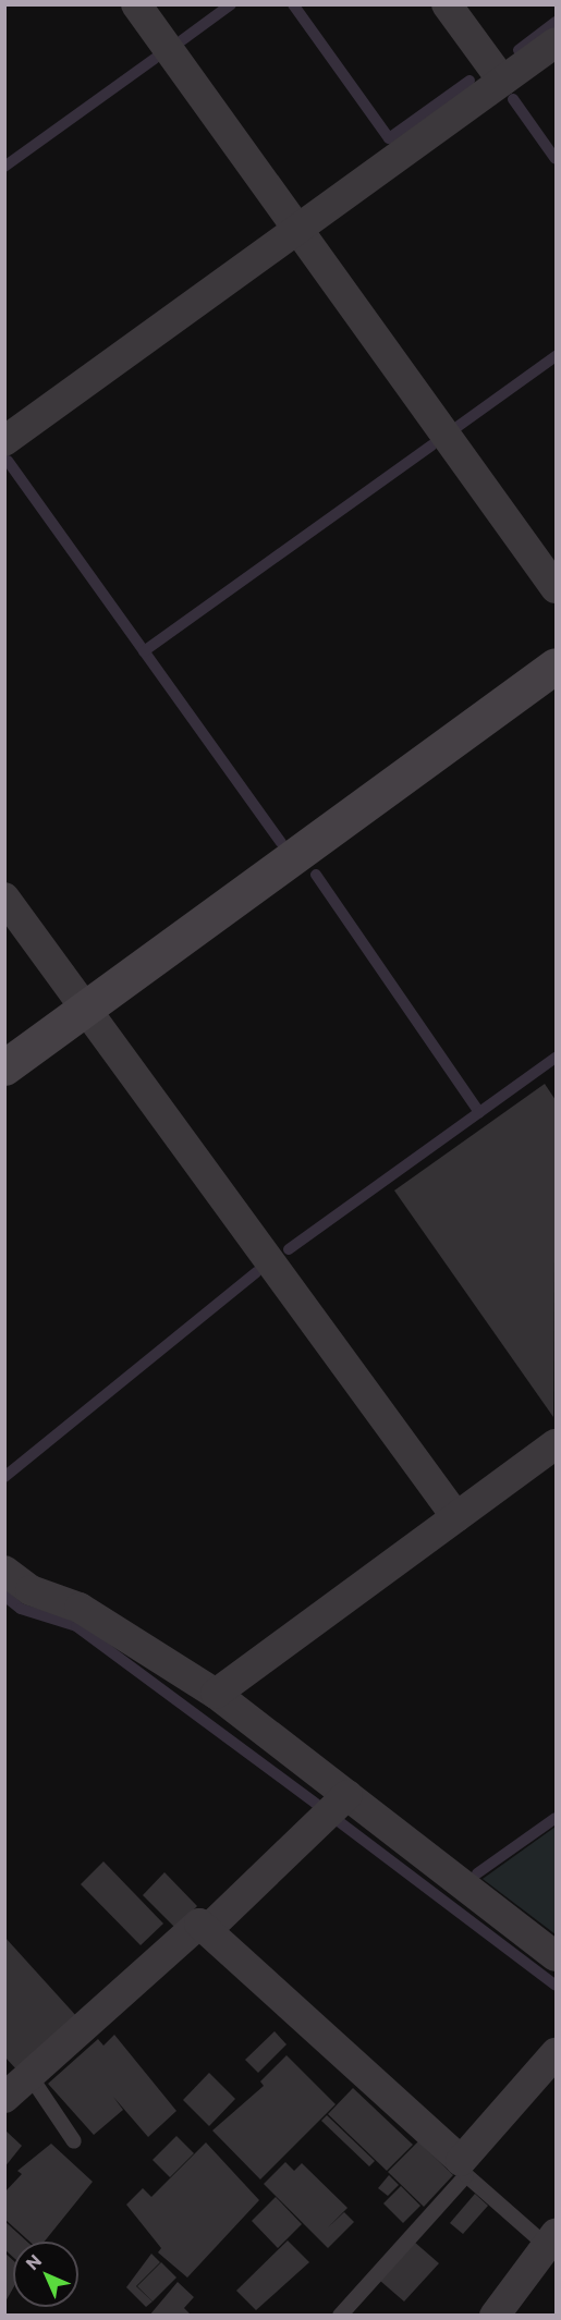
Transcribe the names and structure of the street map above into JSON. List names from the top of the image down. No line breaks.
{"north":"top left"}
